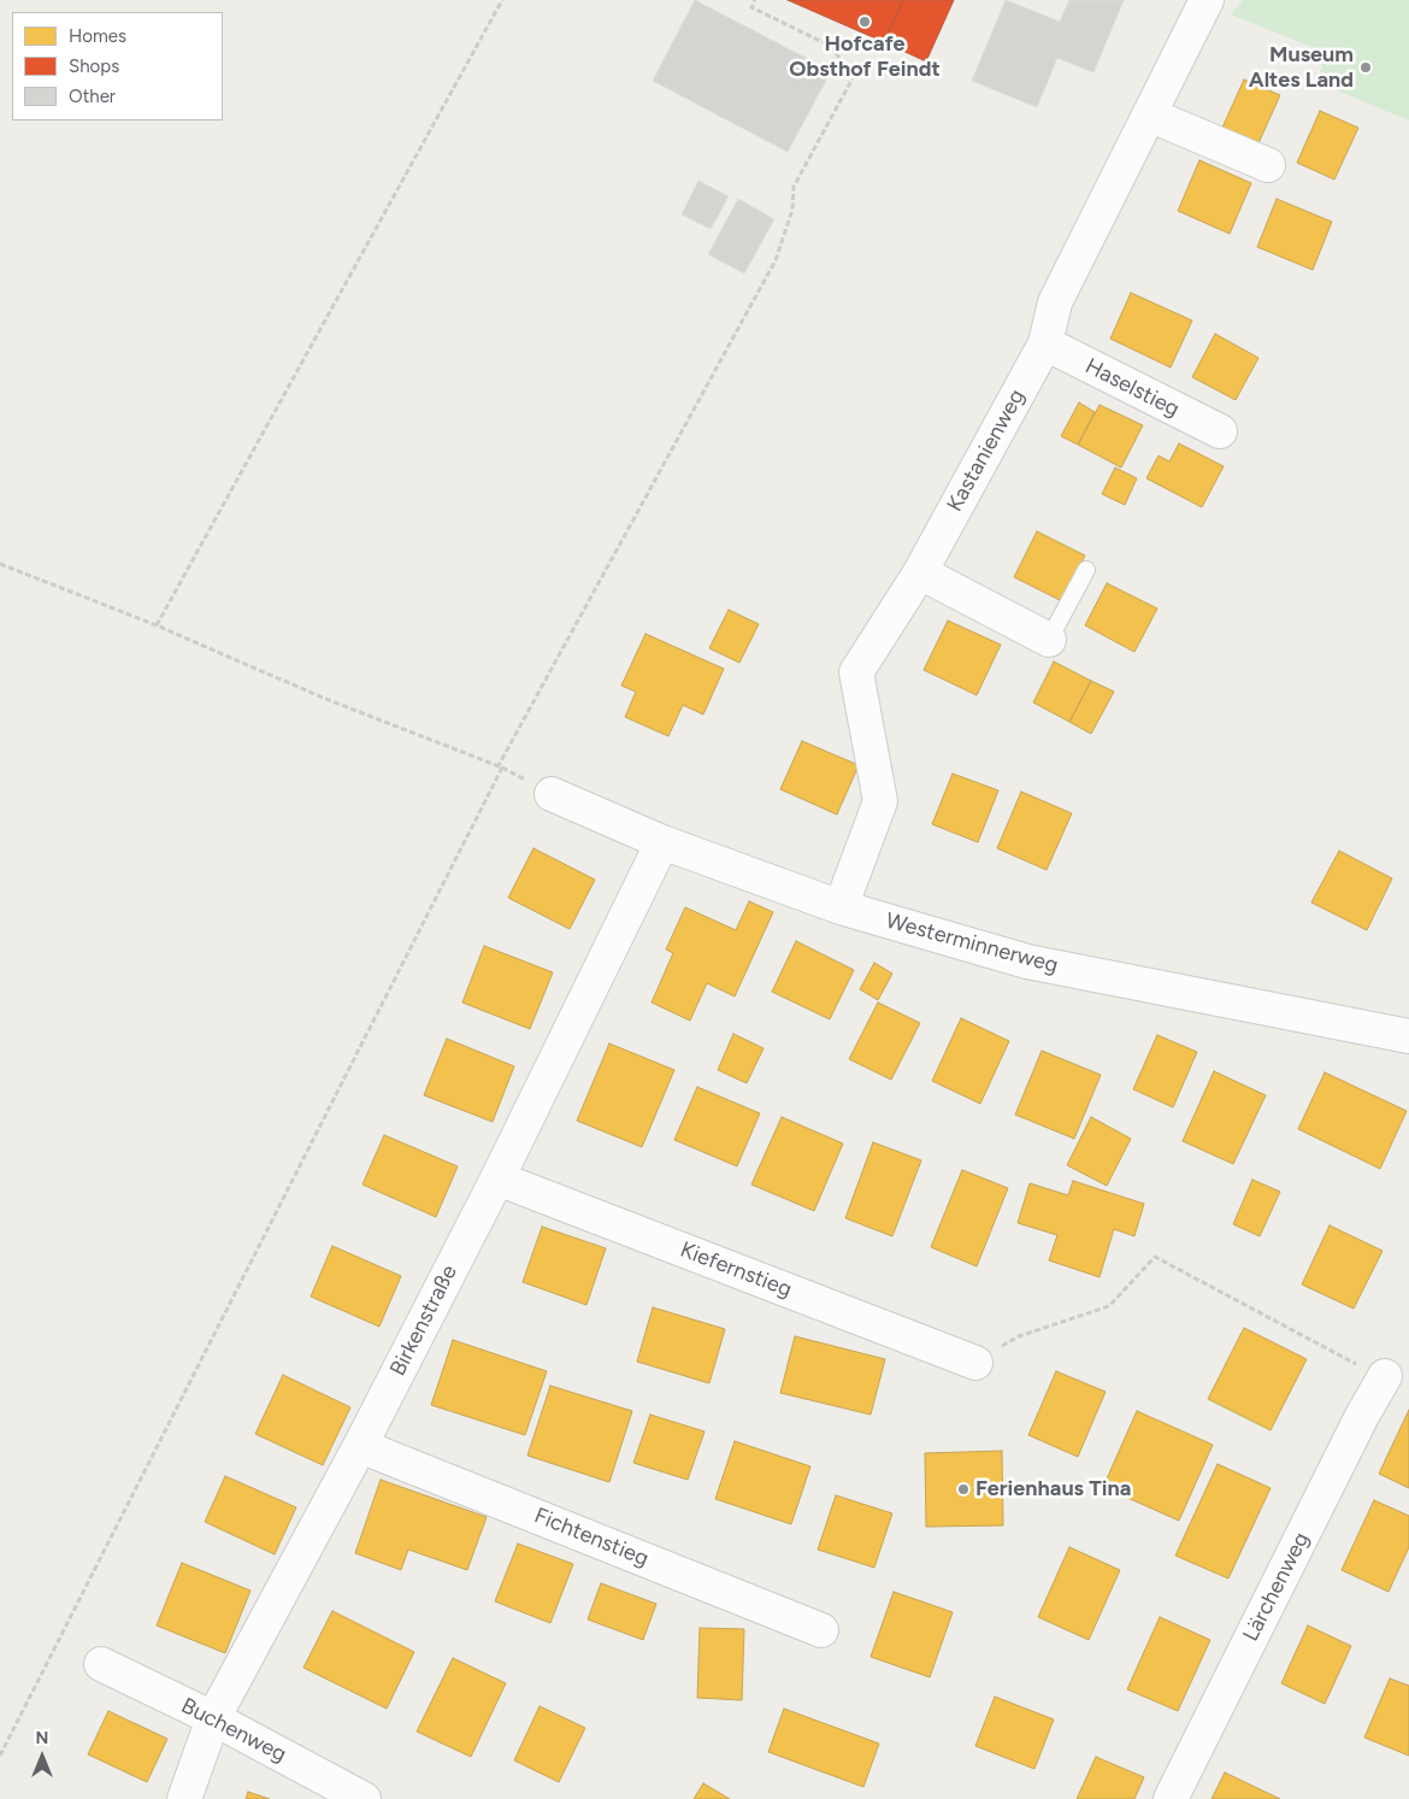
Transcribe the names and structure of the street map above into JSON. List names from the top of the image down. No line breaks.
{"streets":{"street":["Haselstieg","Kastanienweg","Westerminnerweg","Kiefernstieg","Birkenstraße","Fichtenstieg","Lärchenweg","Buchenweg"]},"crossings":[["Haselstieg","Kastanienweg"],["Kastanienweg","Westerminnerweg"],["Westerminnerweg","Birkenstraße"],["Kiefernstieg","Birkenstraße"],["Birkenstraße","Fichtenstieg"],["Birkenstraße","Buchenweg"]],"places":["Hofcafe Obsthof Feindt","Museum Altes Land","Ferienhaus Tina"],"legend":["Homes","Shops","Other"],"north":"top"}
